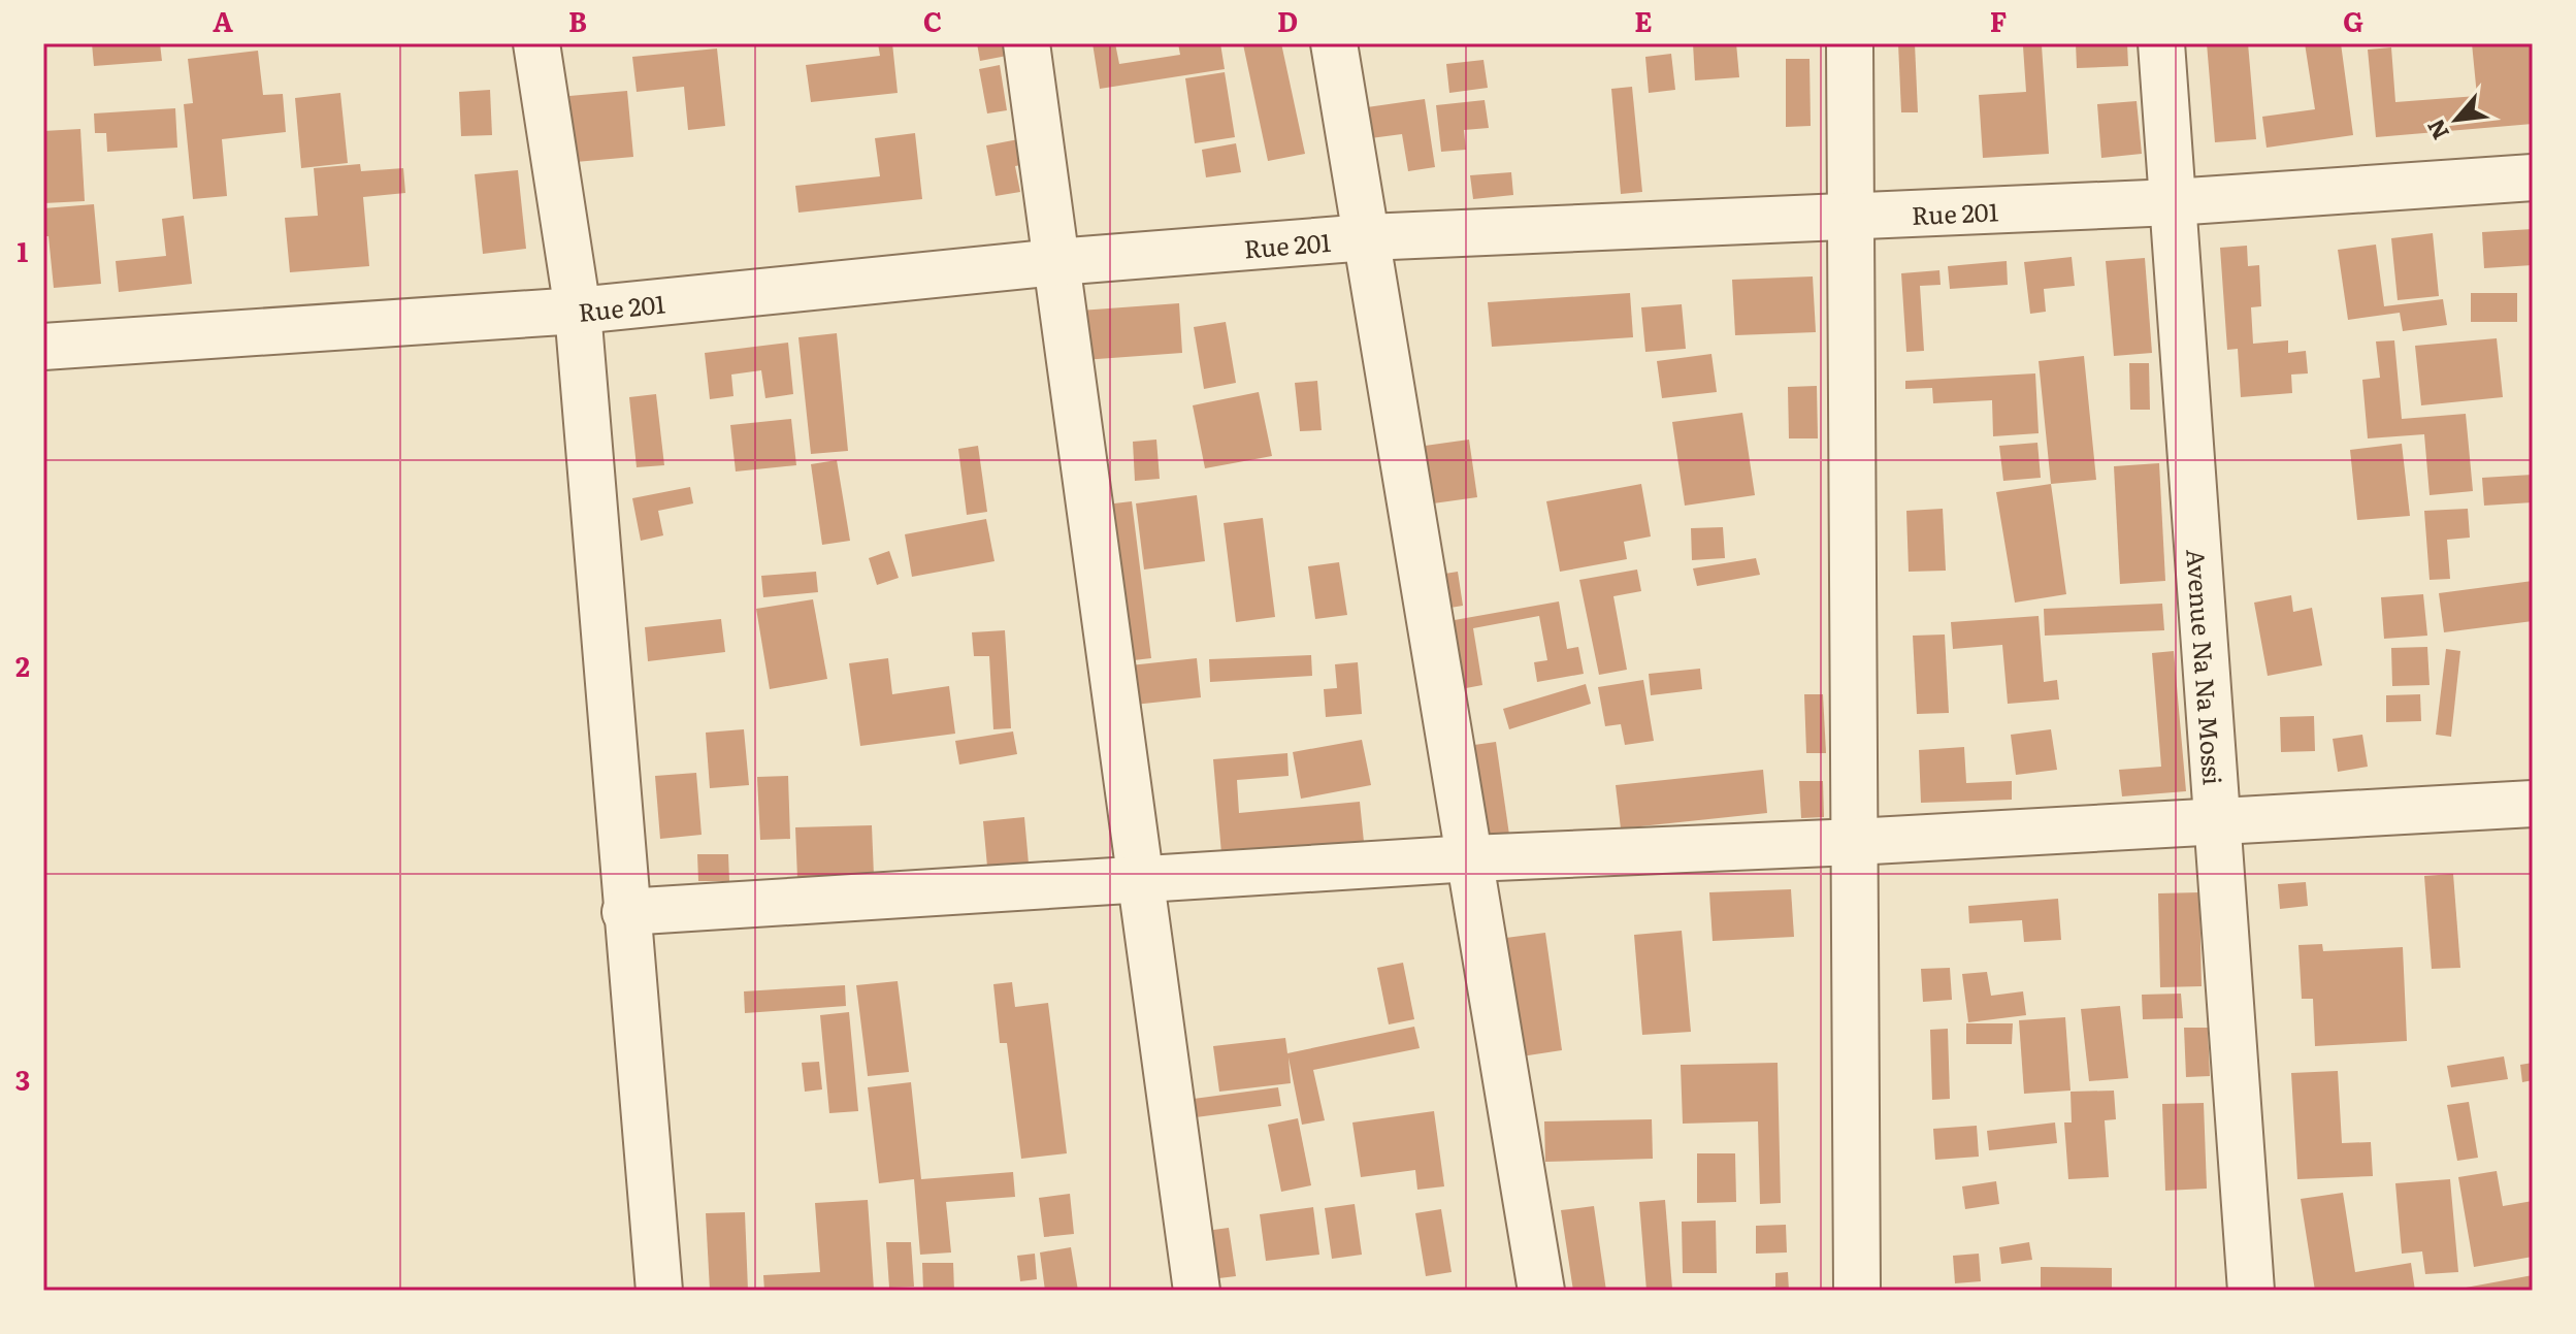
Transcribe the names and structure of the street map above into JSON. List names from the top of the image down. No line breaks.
{"streets":{"street":["Rue 201","Avenue Na Na Mossi"]},"crossings":[["Rue 201","Avenue Na Na Mossi"]],"north":"bottom left","grid":{"columns":["A","B","C","D","E","F","G"],"rows":["1","2","3"]}}
